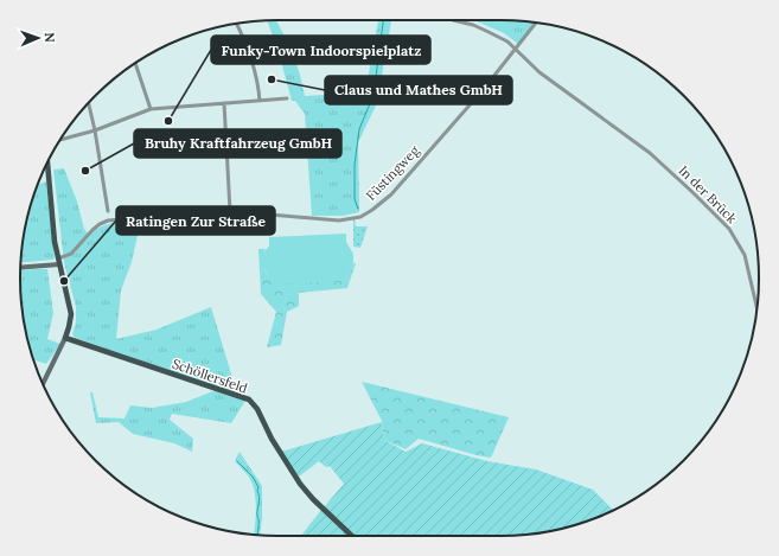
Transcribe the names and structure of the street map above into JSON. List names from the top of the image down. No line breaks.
{"streets":{"main road":["Schöllersfeld"],"street":["Füstingweg","In der Brück"]},"crossings":[["Füstingweg","In der Brück"]],"places":["Claus und Mathes GmbH","Funky-Town Indoorspielplatz","Bruhy Kraftfahrzeug GmbH","Ratingen Zur Straße"],"north":"right"}
